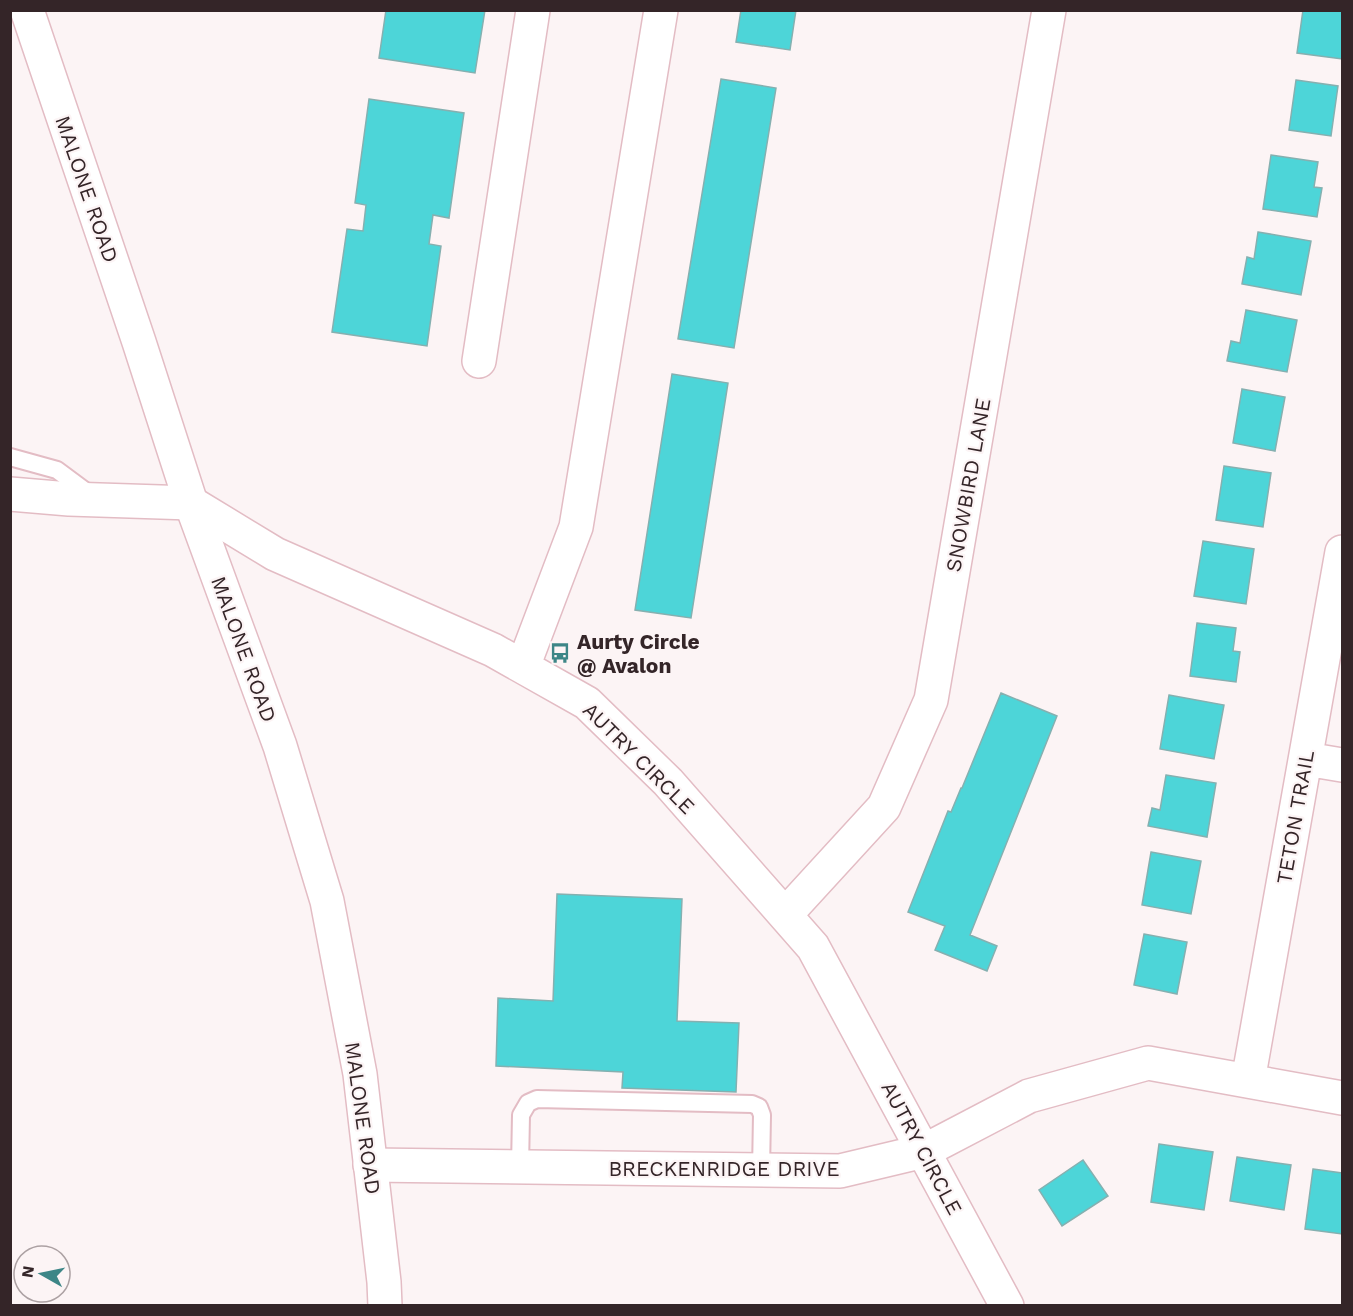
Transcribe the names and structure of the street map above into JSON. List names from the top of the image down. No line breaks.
{"streets":{"street":["MALONE ROAD","SNOWBIRD LANE","AUTRY CIRCLE","TETON TRAIL","BRECKENRIDGE DRIVE"]},"crossings":[["MALONE ROAD","AUTRY CIRCLE"],["MALONE ROAD","BRECKENRIDGE DRIVE"],["SNOWBIRD LANE","AUTRY CIRCLE"],["AUTRY CIRCLE","BRECKENRIDGE DRIVE"],["TETON TRAIL","BRECKENRIDGE DRIVE"]],"places":{"bus stop":["Aurty Circle @ Avalon"]},"north":"left"}
